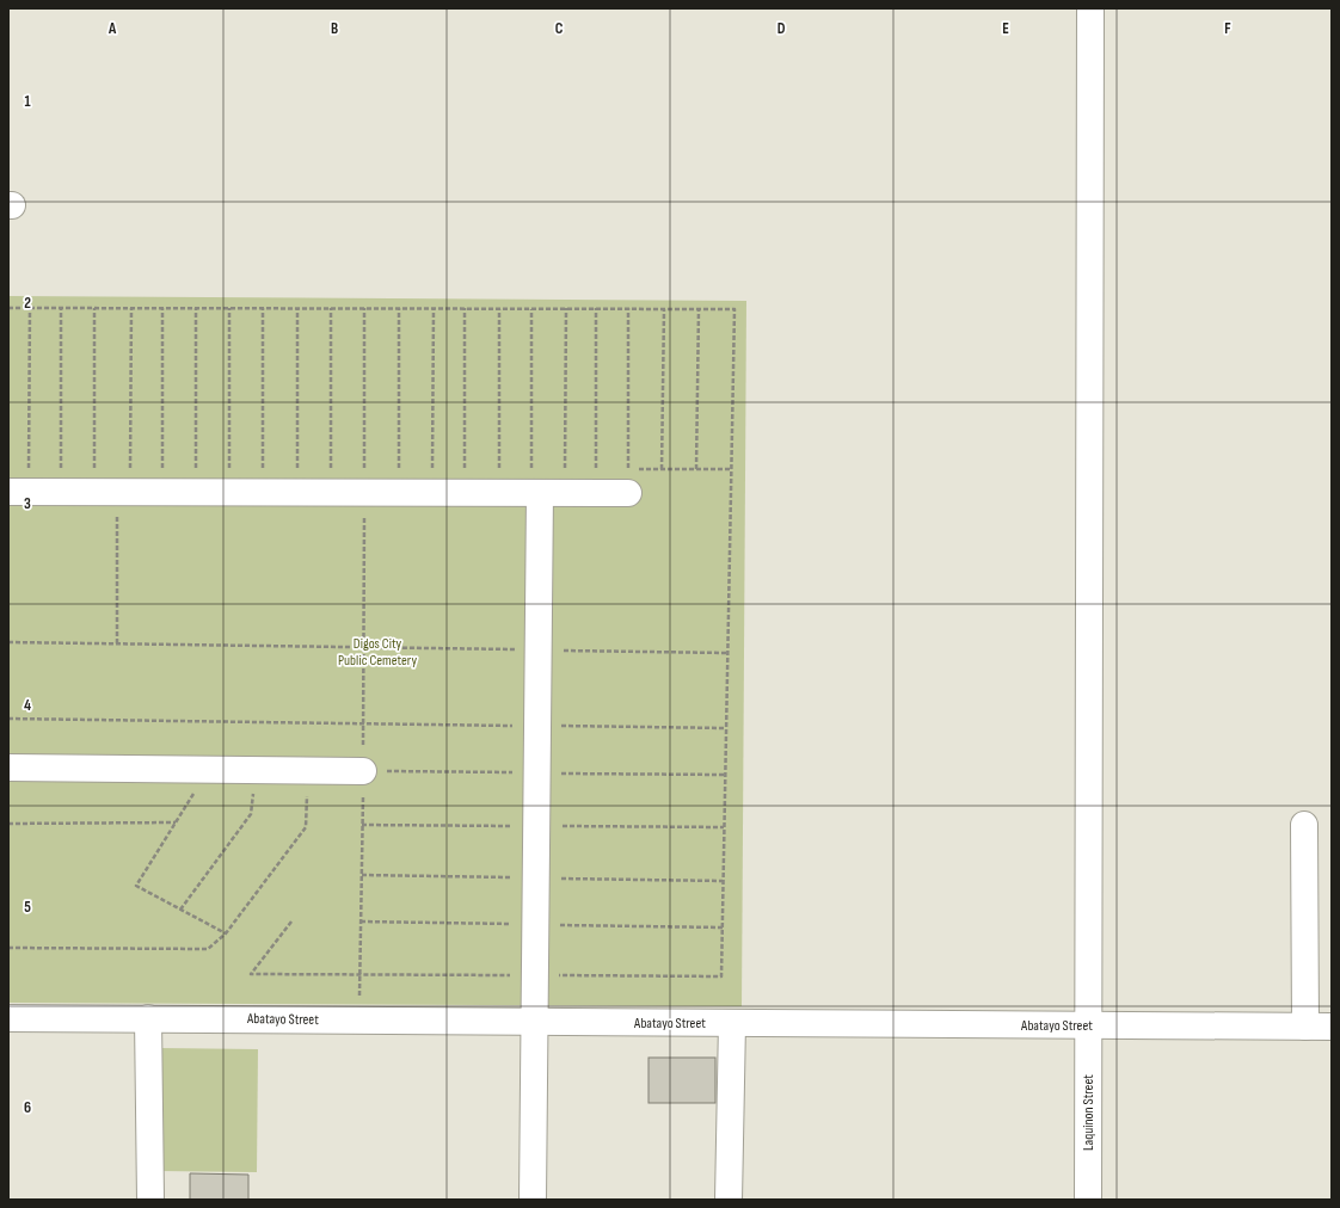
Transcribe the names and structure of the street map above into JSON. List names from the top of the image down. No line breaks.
{"streets":{"street":["Abatayo Street","Laquinon Street"]},"crossings":[["Abatayo Street","Laquinon Street"]],"parks":["Digos City Public Cemetery"],"grid":{"columns":["A","B","C","D","E","F"],"rows":["1","2","3","4","5","6"]}}
